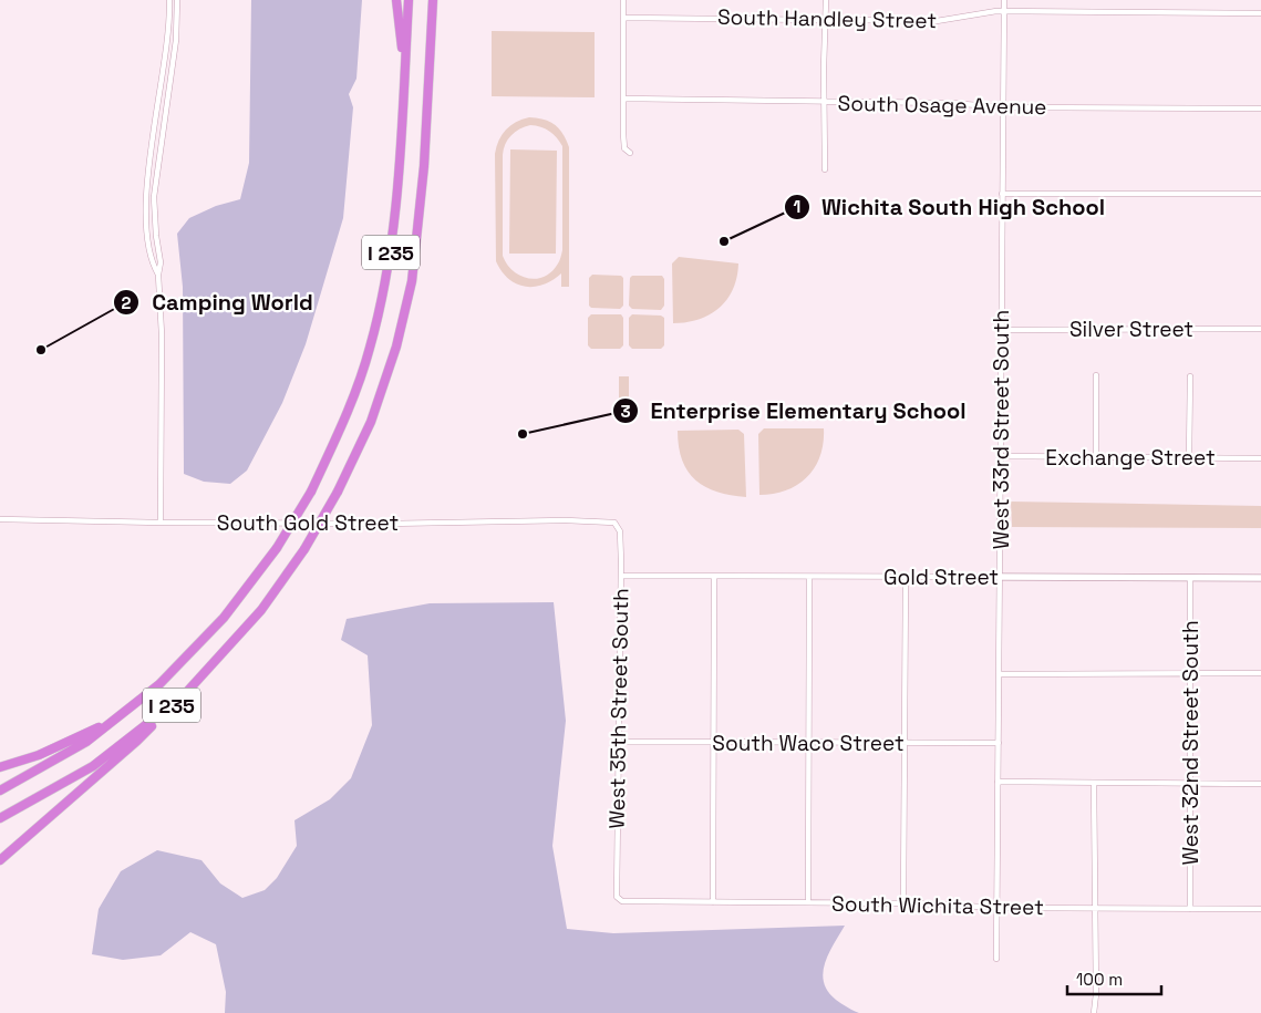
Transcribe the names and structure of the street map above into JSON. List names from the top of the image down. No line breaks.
{"streets":{"highway":["I 235"],"street":["South Handley Street","South Osage Avenue","Silver Street","West 33rd Street South","Exchange Street","South Gold Street","Gold Street","West 35th Street South","South Waco Street","West 32nd Street South","South Wichita Street"]},"crossings":[["South Handley Street","West 33rd Street South"],["South Osage Avenue","West 33rd Street South"],["Silver Street","West 33rd Street South"],["West 33rd Street South","Exchange Street"],["West 33rd Street South","Gold Street"],["West 33rd Street South","South Waco Street"],["West 33rd Street South","South Wichita Street"],["South Gold Street","West 35th Street South"],["Gold Street","West 35th Street South"],["Gold Street","West 32nd Street South"],["West 35th Street South","South Waco Street"],["West 35th Street South","South Wichita Street"],["West 32nd Street South","South Wichita Street"]],"places":["Wichita South High School","Camping World","Enterprise Elementary School"],"scale_bar":"100 m"}
